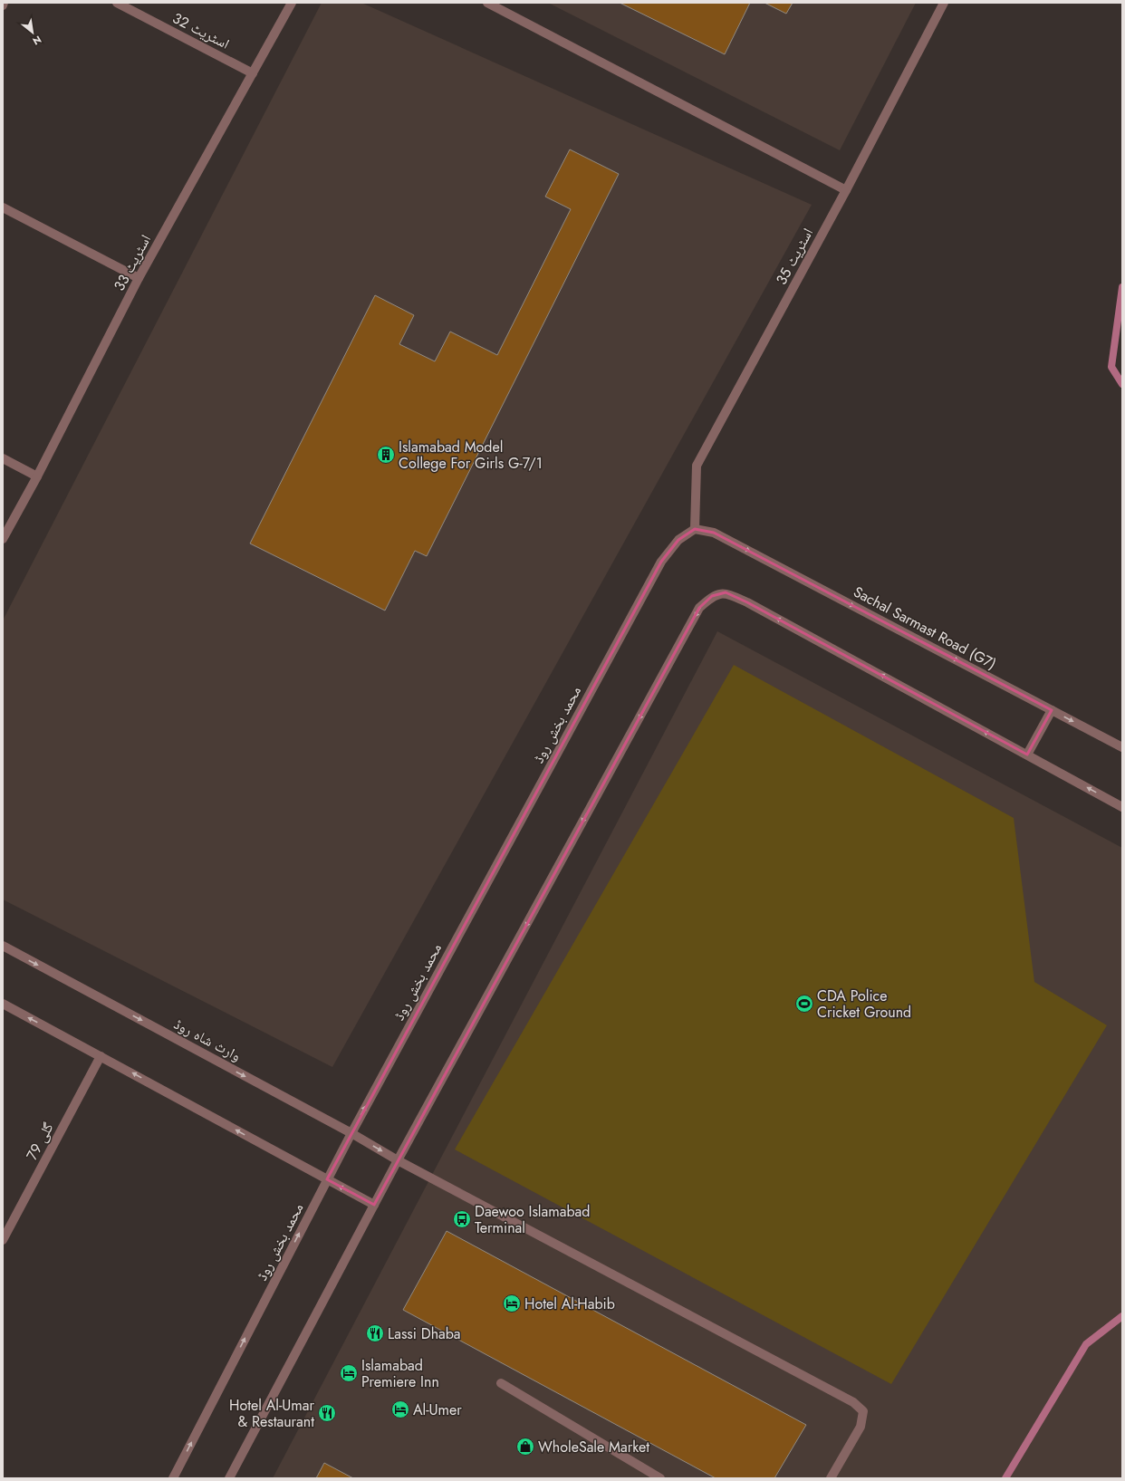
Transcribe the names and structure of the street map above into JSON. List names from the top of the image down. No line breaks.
{"streets":{"street":["اسٹریٹ 32","اسٹریٹ 35","اسٹریٹ 33","Sachal Sarmast Road (G7)","محمد بخش روڈ","وارث شاہ روڈ","گلی 79"]},"crossings":[["اسٹریٹ 32","اسٹریٹ 33"],["اسٹریٹ 35","Sachal Sarmast Road (G7)"],["اسٹریٹ 35","محمد بخش روڈ"],["Sachal Sarmast Road (G7)","محمد بخش روڈ"],["محمد بخش روڈ","وارث شاہ روڈ"]],"one_way":["Sachal Sarmast Road (G7)"],"places":{"building":["Islamabad Model College For Girls G-7/1"],"sports":["CDA Police Cricket Ground"],"bus stop":["Daewoo Islamabad Terminal"],"hotel":["Hotel Al-Habib","Islamabad Premiere Inn","Al-Umer"],"restaurant":["Lassi Dhaba","Hotel Al-Umar & Restaurant"],"shop":["WholeSale Market"]},"north":"bottom right"}
